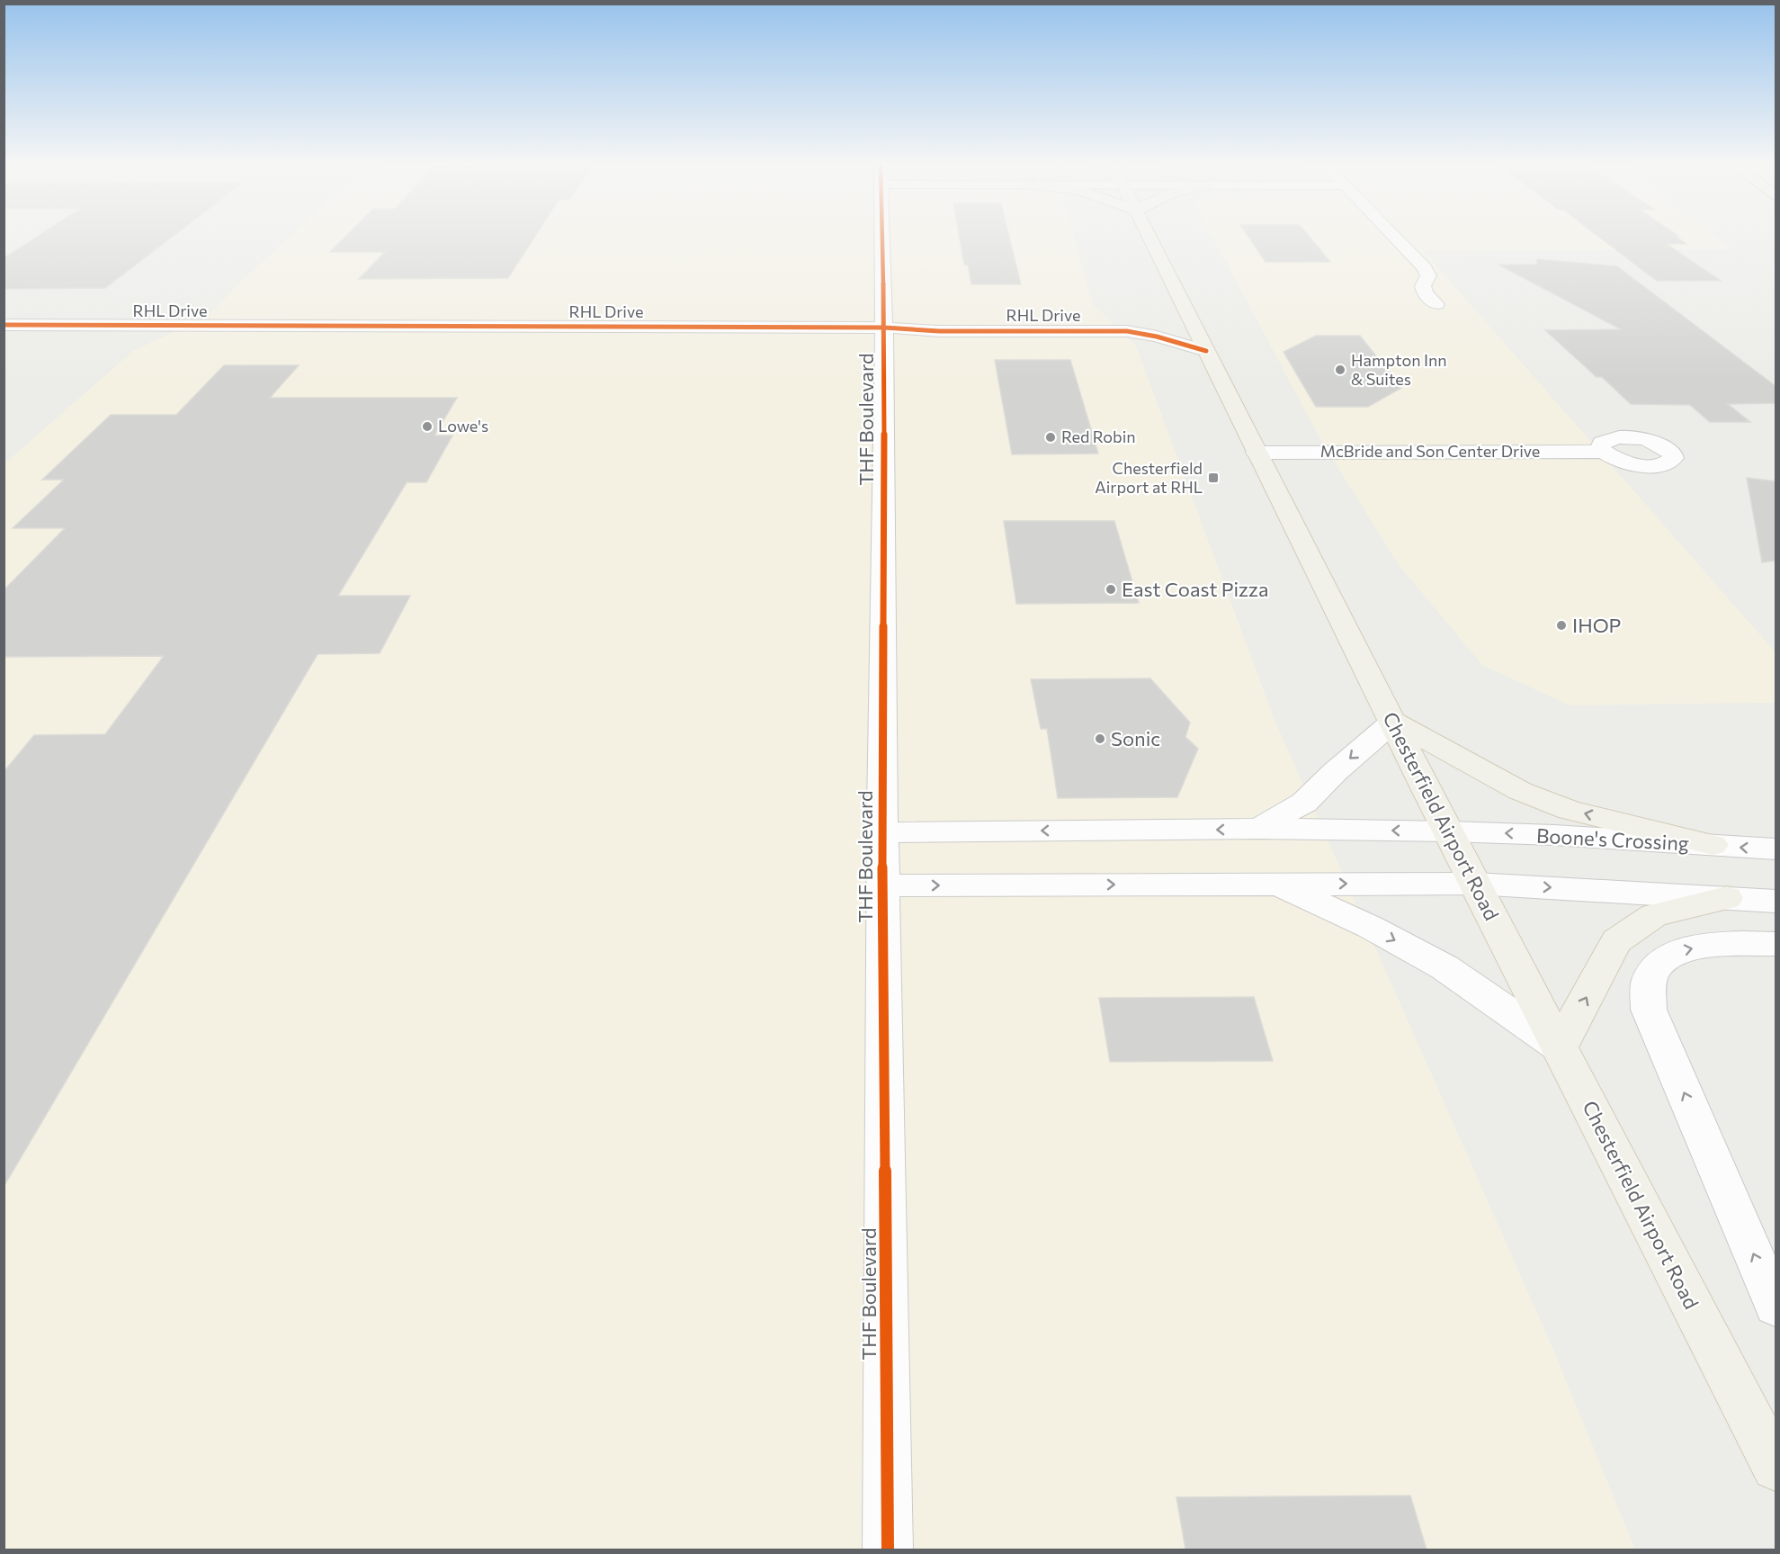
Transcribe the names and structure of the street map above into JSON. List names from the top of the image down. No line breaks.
{"streets":{"main road":["Chesterfield Airport Road"],"street":["RHL Drive","THF Boulevard","McBride and Son Center Drive","Boone's Crossing"]},"crossings":[["RHL Drive","THF Boulevard"],["RHL Drive","Chesterfield Airport Road"],["THF Boulevard","Boone's Crossing"],["McBride and Son Center Drive","Chesterfield Airport Road"],["Chesterfield Airport Road","Boone's Crossing"]],"places":{"other":["Hampton Inn & Suites","Lowe's","Red Robin","East Coast Pizza","IHOP","Sonic"],"transit":["Chesterfield Airport at RHL"]}}
